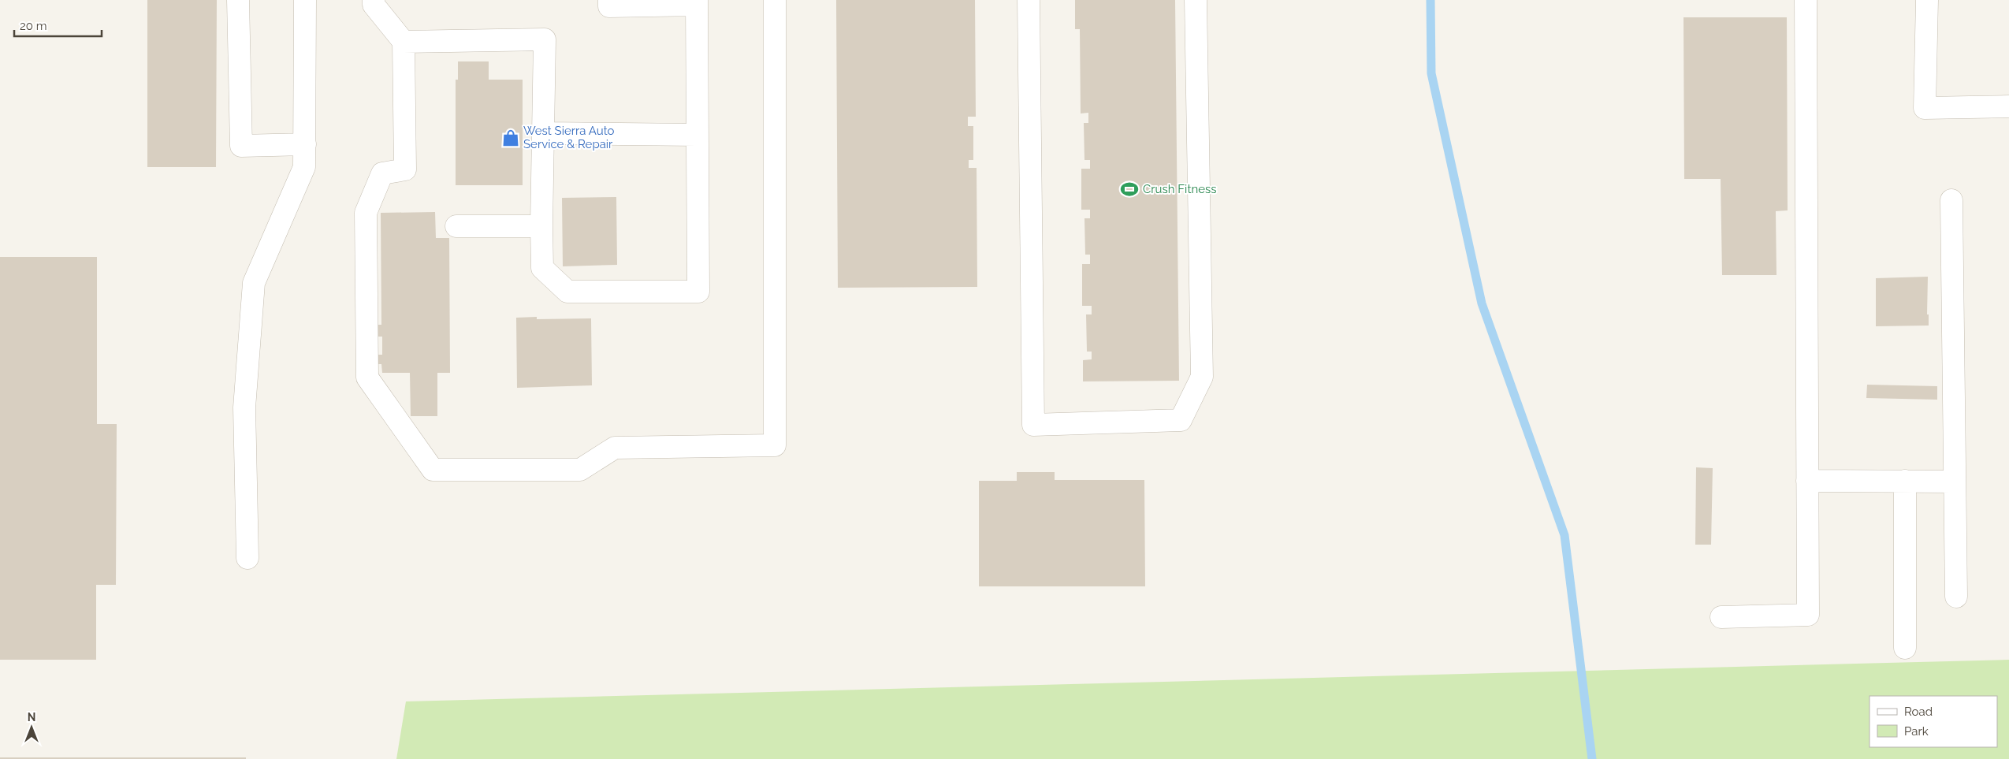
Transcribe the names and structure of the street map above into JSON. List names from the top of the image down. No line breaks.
{"places":{"shop":["West Sierra Auto Service & Repair"],"sports":["Crush Fitness"]},"legend":["Road","Park"],"scale_bar":"20 m","north":"top"}
